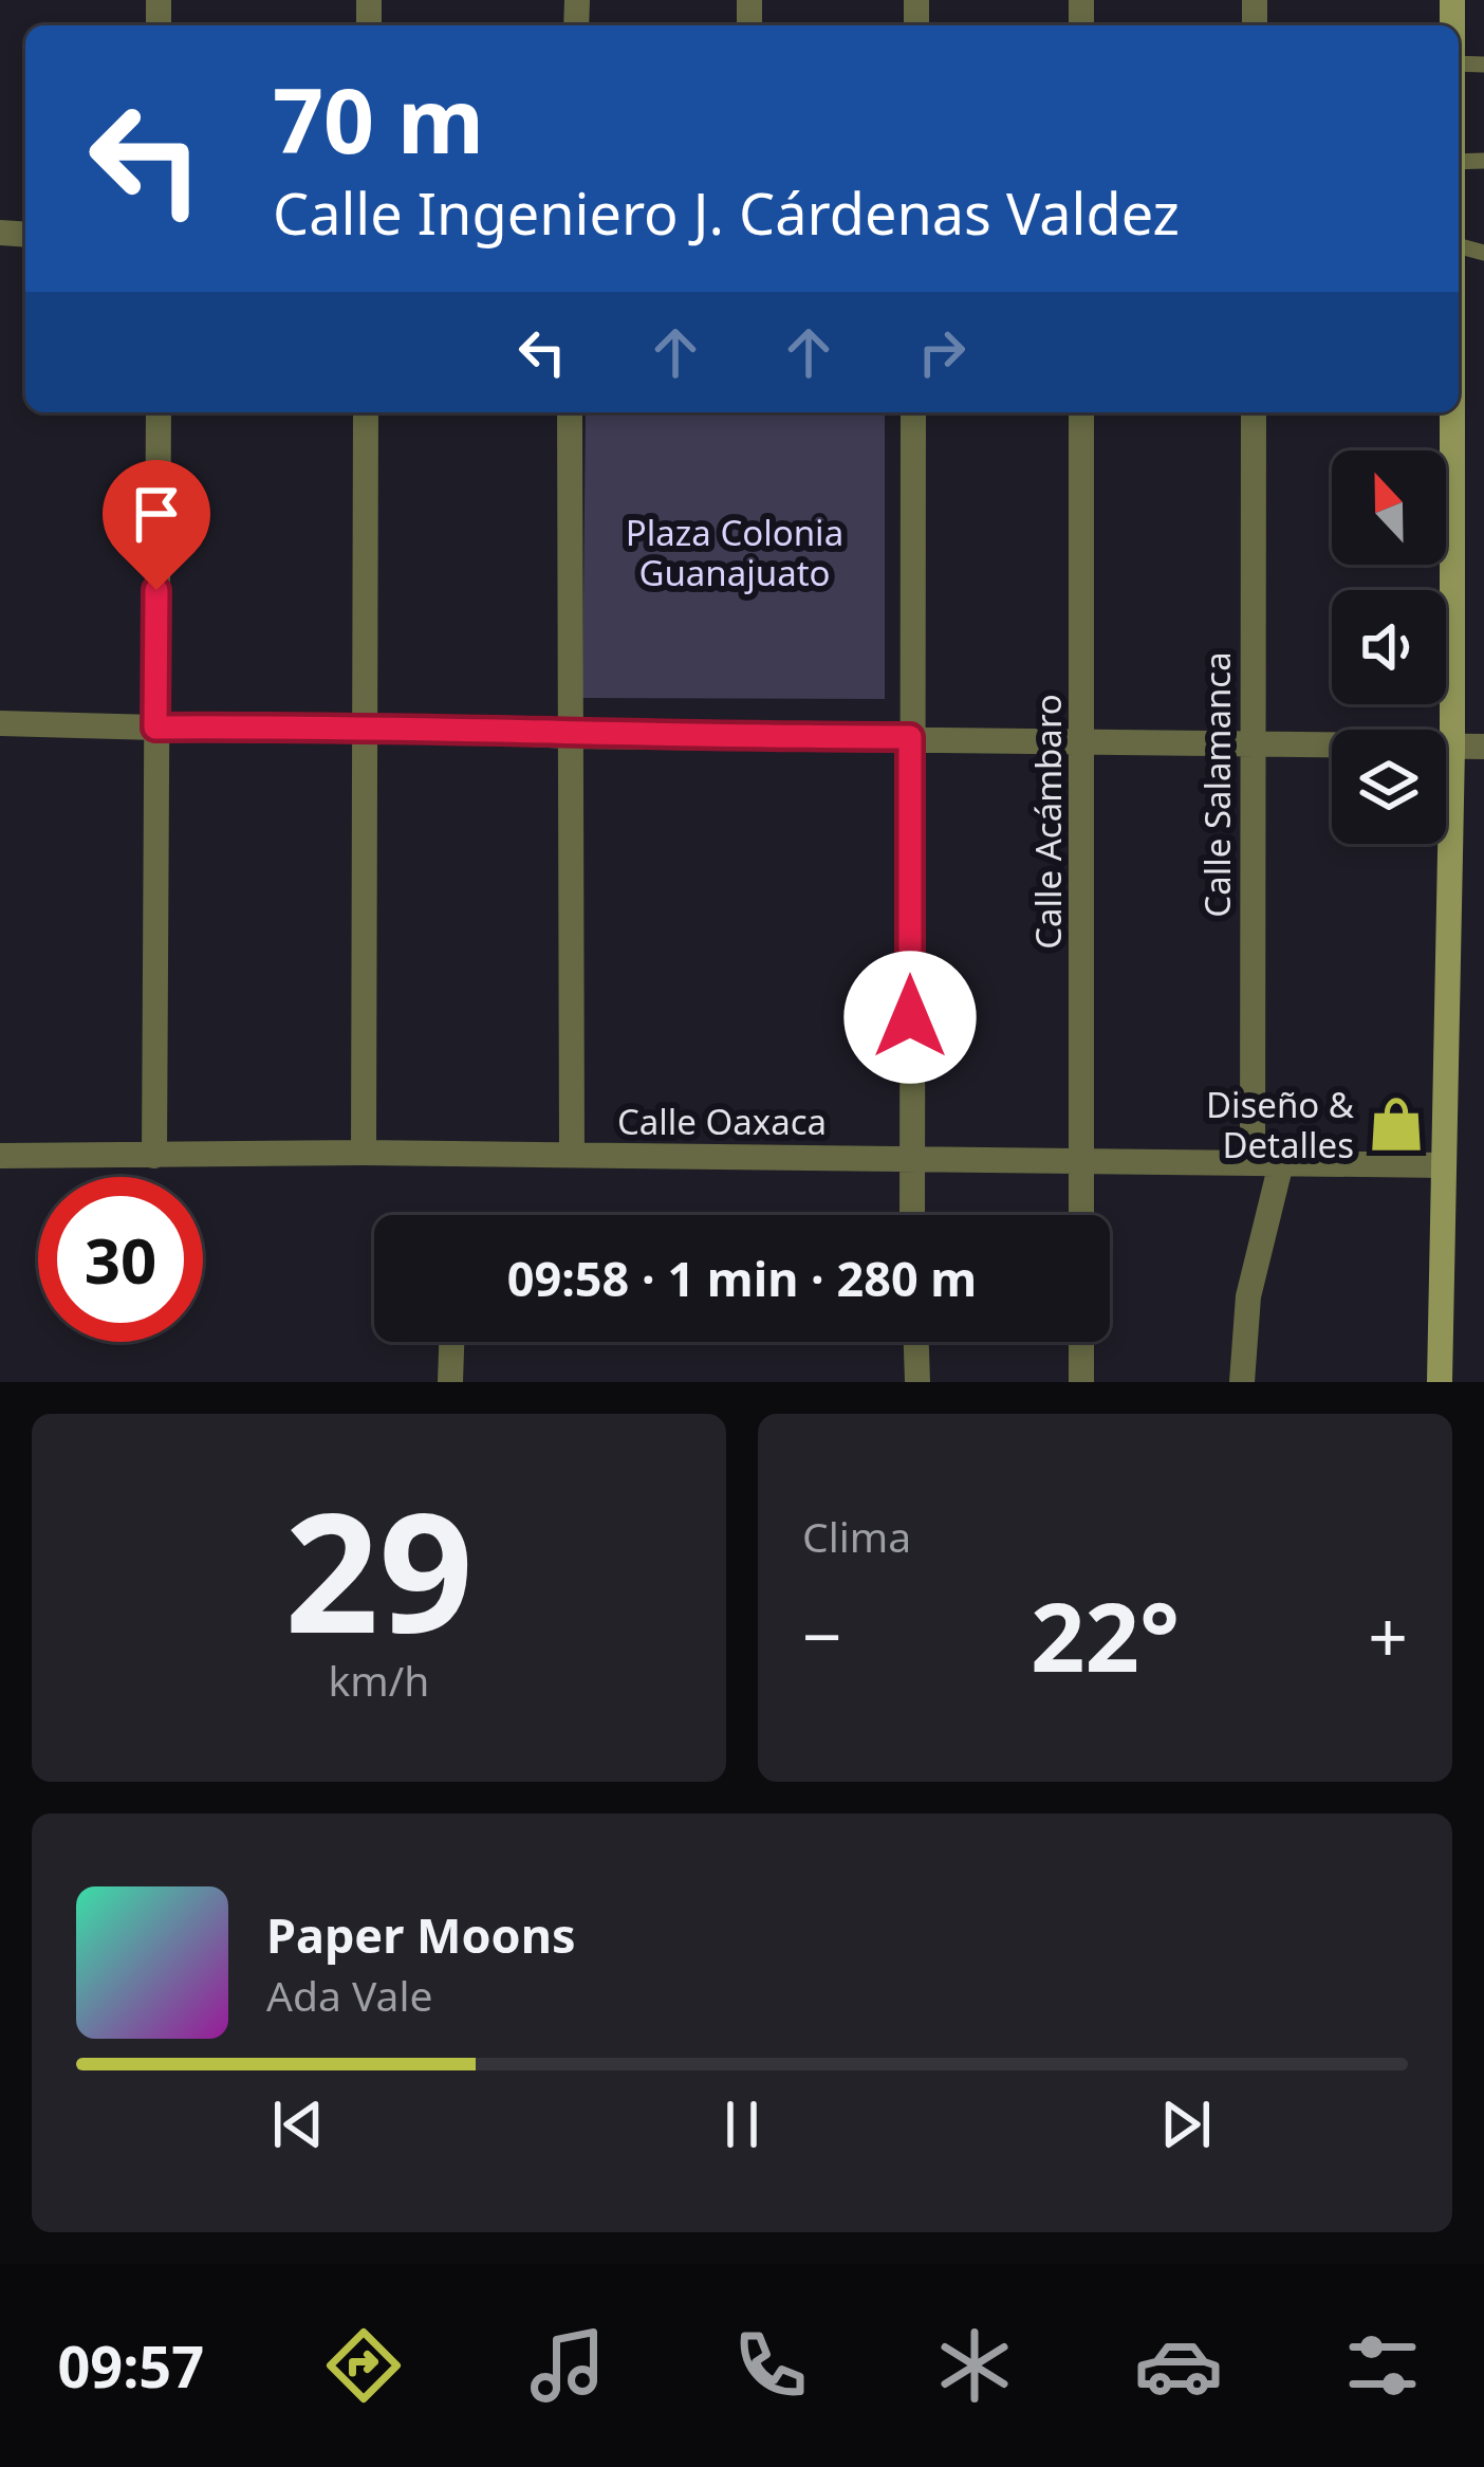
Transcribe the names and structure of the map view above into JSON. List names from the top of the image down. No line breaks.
{"streets":{"street":["Calle Salamanca","Calle Acámbaro","Calle Oaxaca"]},"crossings":[["Calle Salamanca","Calle Oaxaca"],["Calle Acámbaro","Calle Oaxaca"]],"parks":["Plaza Colonia Guanajuato"],"places":{"shop":["Diseño & Detalles"]},"north":"top","page":{"turn":["70 m","Calle Ingeniero J. Cárdenas Valdez"],"limit":"30","trip":"09:58 · 1 min · 280 m","tile":[["29","km/h"],"Clima"],"heat":["−","22°","+"],"song":["Paper Moons","Ada Vale"],"tabs":"09:57"}}
